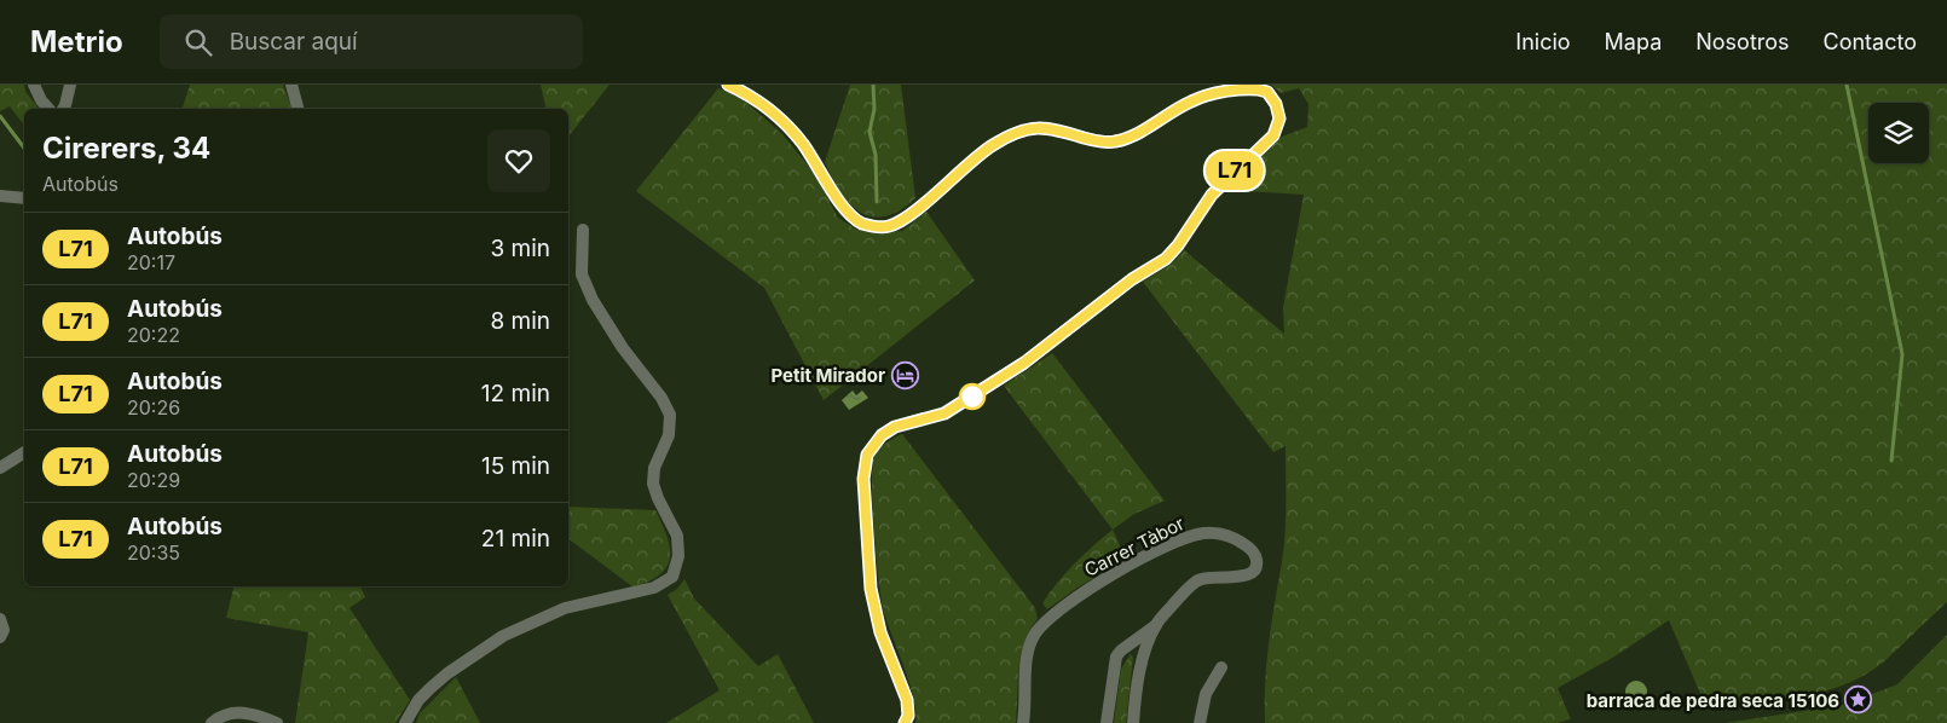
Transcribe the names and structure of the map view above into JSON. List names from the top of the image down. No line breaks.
{"streets":{"street":["Carrer Tàbor"]},"places":{"hotel":["Petit Mirador"],"place":["barraca de pedra seca 15106"]},"lines":["bus line L71"],"page":{"header":"Metrio","search":"Buscar aquí","nav":["Inicio","Mapa","Nosotros","Contacto"],"on_map":"L71","heading":["Cirerers, 34","Autobús"],"list":[{"mark":"L71","name":"Autobús","note":"20:17","value":"3 min"},{"mark":"L71","name":"Autobús","note":"20:22","value":"8 min"},{"mark":"L71","name":"Autobús","note":"20:26","value":"12 min"},{"mark":"L71","name":"Autobús","note":"20:29","value":"15 min"},{"mark":"L71","name":"Autobús","note":"20:35","value":"21 min"}]}}
